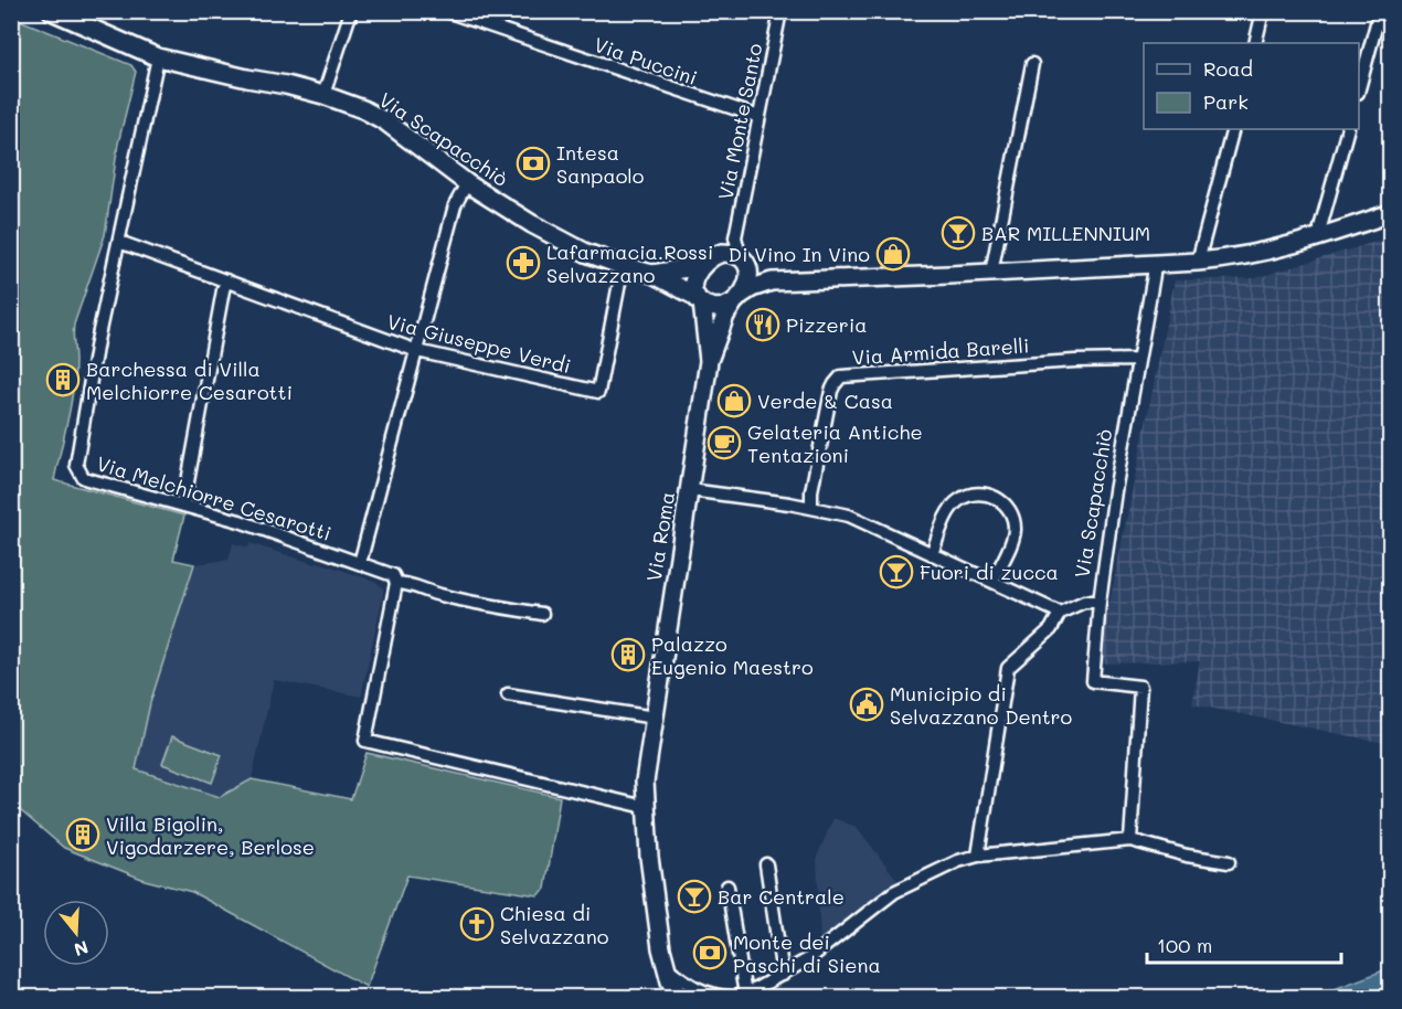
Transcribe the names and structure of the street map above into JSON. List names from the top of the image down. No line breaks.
{"streets":{"street":["Via Puccini","Via Monte Santo","Via Scapacchiò","Via Giuseppe Verdi","Via Armida Barelli","Via Melchiorre Cesarotti","Via Roma"]},"crossings":[["Via Puccini","Via Monte Santo"],["Via Monte Santo","Via Scapacchiò"],["Via Monte Santo","Via Roma"],["Via Scapacchiò","Via Giuseppe Verdi"],["Via Scapacchiò","Via Armida Barelli"],["Via Scapacchiò","Via Melchiorre Cesarotti"],["Via Scapacchiò","Via Roma"],["Via Giuseppe Verdi","Via Melchiorre Cesarotti"]],"places":{"bank":["Intesa Sanpaolo","Monte dei Paschi di Siena"],"bar":["BAR MILLENNIUM","Fuori di zucca","Bar Centrale"],"shop":["Di Vino In Vino","Verde & Casa"],"pharmacy":["Lafarmacia.Rossi Selvazzano"],"restaurant":["Pizzeria"],"building":["Barchessa di Villa Melchiorre Cesarotti","Palazzo Eugenio Maestro","Villa Bigolin, Vigodarzere, Berlose"],"cafe":["Gelateria Antiche Tentazioni"],"public building":["Municipio di Selvazzano Dentro"],"church":["Chiesa di Selvazzano"]},"legend":["Road","Park"],"scale_bar":"100 m","north":"bottom"}
